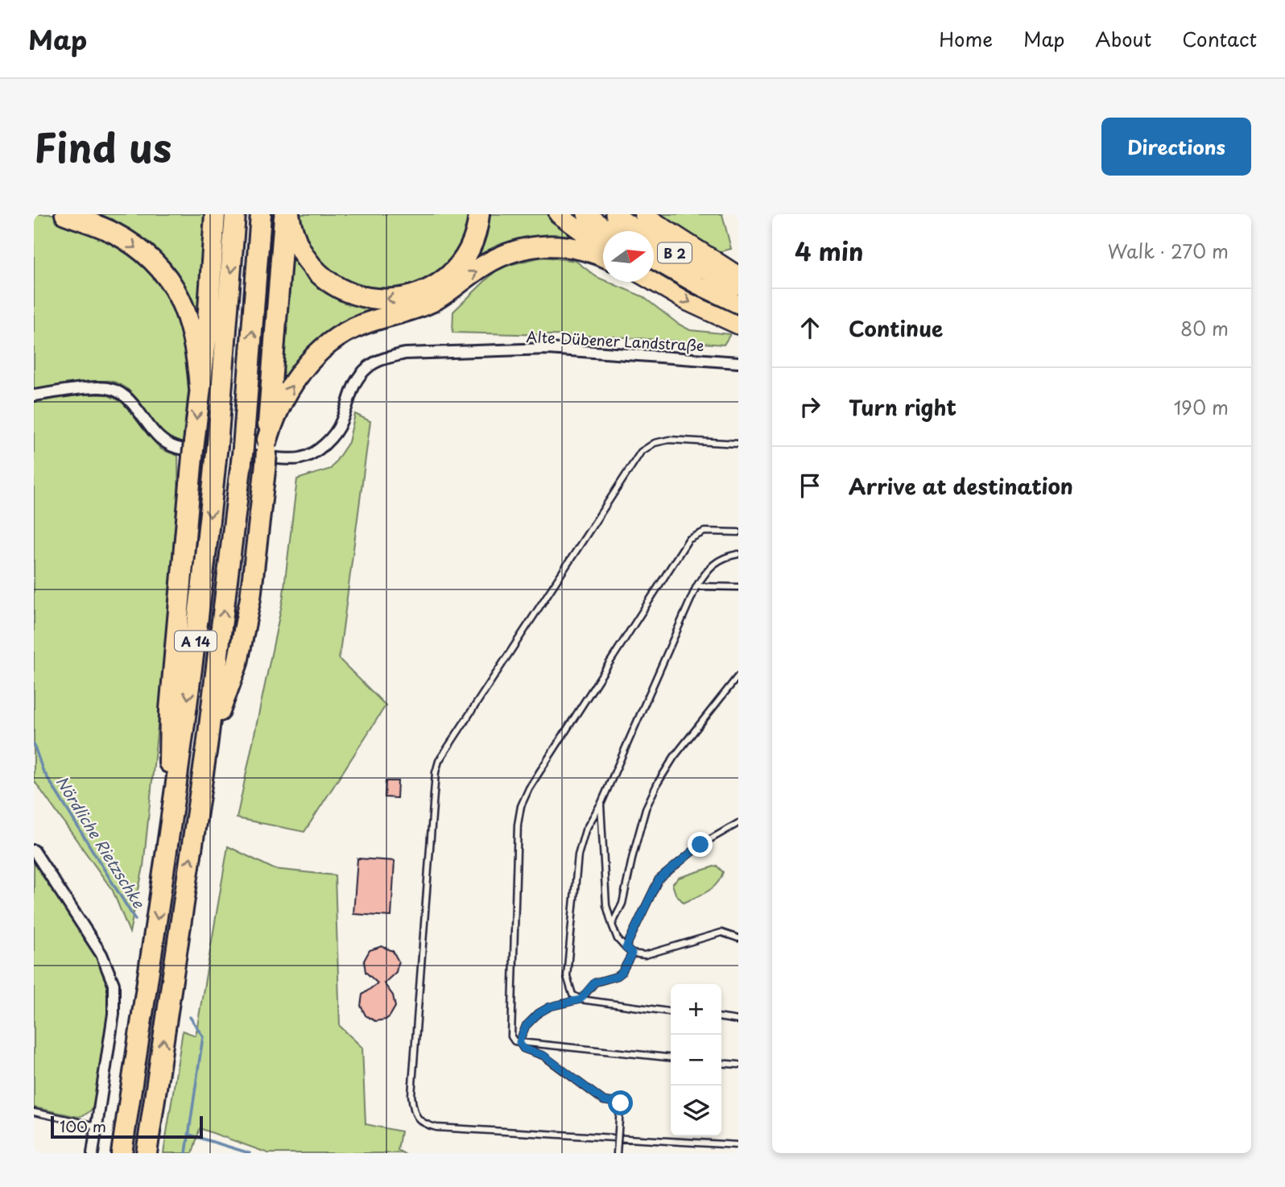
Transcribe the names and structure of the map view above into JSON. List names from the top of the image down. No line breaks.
{"streets":{"highway":["B 2","A 14"],"street":["Alte Dübener Landstraße"]},"water":["Nördliche Rietzschke"],"scale_bar":"100 m","north":"right","page":{"header":"Map","nav":["Home","Map","About","Contact"],"title":"Find us","buttons":"Directions","heading":["4 min","Walk · 270 m"],"list":[["Continue","80 m"],["Turn right","190 m"],"Arrive at destination"],"map_buttons":["+","−"],"scale":"100 m"}}
